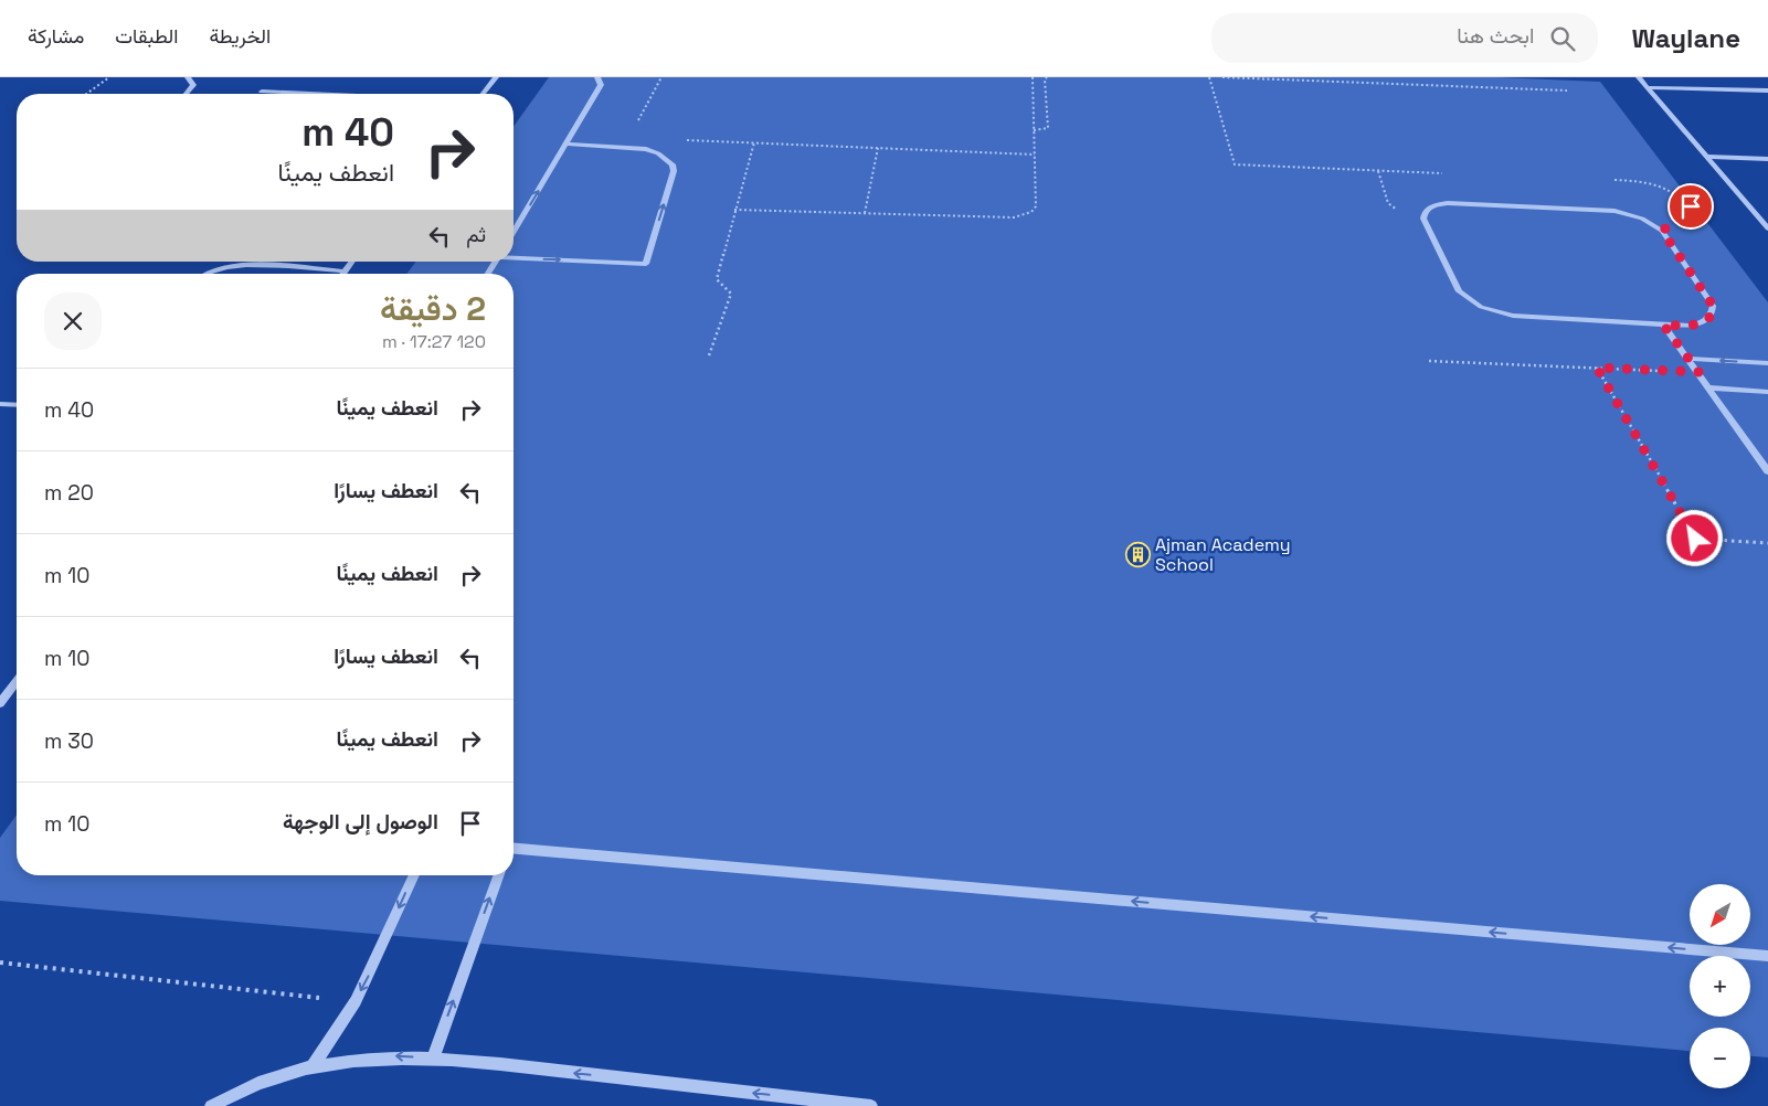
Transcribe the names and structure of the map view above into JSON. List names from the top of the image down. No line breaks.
{"places":{"building":["Ajman Academy School"]},"north":"bottom left","page":{"header":"Waylane","search":"ابحث هنا","nav":["الخريطة","الطبقات","مشاركة"],"turn":["40 m","انعطف يمينًا"],"then":"ثم","heading":["2 دقيقة","120 m · 17:27"],"list":[{"name":"انعطف يمينًا","value":"40 m"},{"name":"انعطف يسارًا","value":"20 m"},{"name":"انعطف يمينًا","value":"10 m"},{"name":"انعطف يسارًا","value":"10 m"},{"name":"انعطف يمينًا","value":"30 m"},{"name":"الوصول إلى الوجهة","value":"10 m"}],"map_buttons":["+","−"]}}
